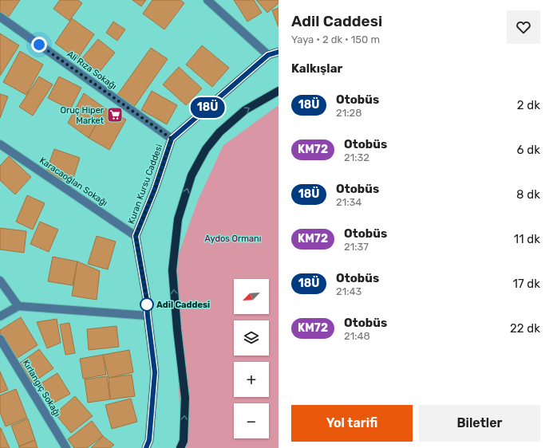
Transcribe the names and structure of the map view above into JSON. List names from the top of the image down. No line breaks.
{"streets":{"main road":["Kuran Kursu Caddesi"],"street":["Ali Rıza Sokağı","Karacaoğlan Sokağı","Kırlangıç Sokağı"]},"crossings":[["Ali Rıza Sokağı","Kuran Kursu Caddesi"],["Karacaoğlan Sokağı","Kuran Kursu Caddesi"]],"parks":["Aydos Ormanı"],"places":{"supermarket":["Oruç Hiper Market"],"other":["Adil Caddesi"]},"lines":["bus line 18Ü"],"north":"bottom left","page":{"on_map":"18Ü","heading":[["Adil Caddesi","Yaya · 2 dk · 150 m"],"Kalkışlar"],"list":[{"mark":"18Ü","name":"Otobüs","note":"21:28","value":"2 dk"},{"mark":"KM72","name":"Otobüs","note":"21:32","value":"6 dk"},{"mark":"18Ü","name":"Otobüs","note":"21:34","value":"8 dk"},{"mark":"KM72","name":"Otobüs","note":"21:37","value":"11 dk"},{"mark":"18Ü","name":"Otobüs","note":"21:43","value":"17 dk"},{"mark":"KM72","name":"Otobüs","note":"21:48","value":"22 dk"}],"map_buttons":["+","−"],"buttons":["Yol tarifi","Biletler"]}}
